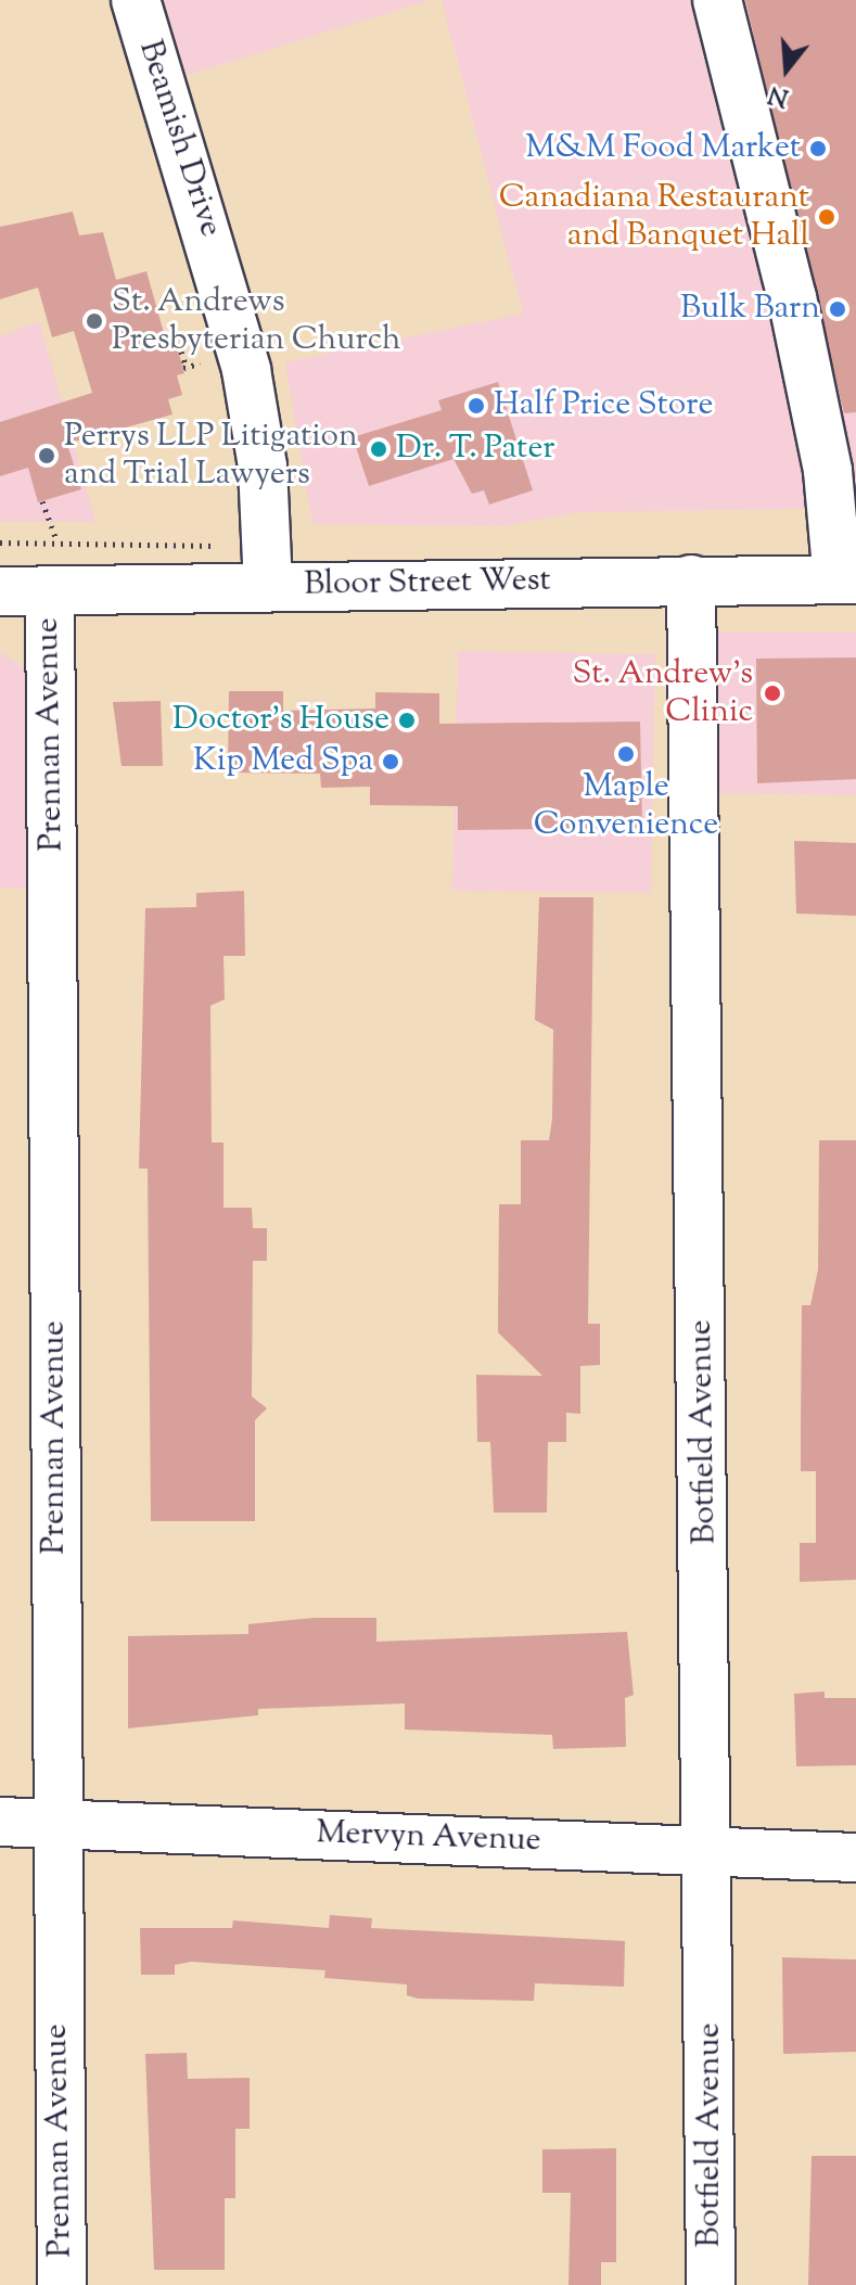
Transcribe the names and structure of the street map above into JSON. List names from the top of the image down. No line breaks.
{"streets":{"street":["Beamish Drive","Bloor Street West","Prennan Avenue","Botfield Avenue","Mervyn Avenue"]},"crossings":[["Beamish Drive","Bloor Street West"],["Bloor Street West","Prennan Avenue"],["Bloor Street West","Botfield Avenue"],["Prennan Avenue","Mervyn Avenue"],["Botfield Avenue","Mervyn Avenue"]],"places":["M&M Food Market","Canadiana Restaurant and Banquet Hall","Bulk Barn","St. Andrews Presbyterian Church","Half Price Store","Dr. T. Pater","Perrys LLP Litigation and Trial Lawyers","St. Andrew's Clinic","Doctor’s House","Maple Convenience","Kip Med Spa"],"north":"bottom"}
